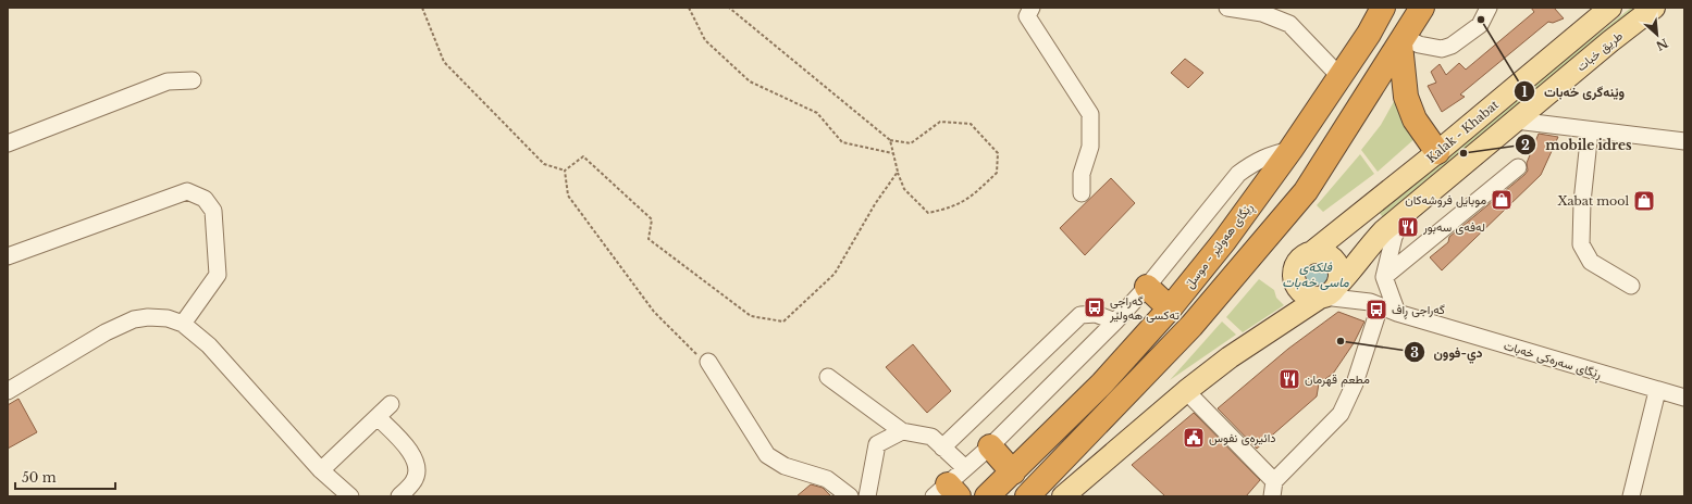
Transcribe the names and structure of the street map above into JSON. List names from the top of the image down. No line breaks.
{"streets":{"highway":["ڕێگای هەولێر - موسڵ"],"main road":["طريق خبات","Kalak - Khabat"],"street":["ڕێگای سەرەکی خەبات"]},"crossings":[["طريق خبات","Kalak - Khabat"],["طريق خبات","ڕێگای سەرەکی خەبات"],["Kalak - Khabat","ڕێگای سەرەکی خەبات"]],"water":["فلکەی ماسی خەبات"],"places":{"other":["وێنەگری خەبات","mobile idres","دي-فوون"],"shop":["موبایل فروشەکان","Xabat mool"],"restaurant":["لەفەی سەبور","مطعم قهرمان"],"bus stop":["گەراجی تەکسی هەولێر","گەراجی ڕاف"],"public building":["دائیرەی نفوس"]},"scale_bar":"50 m","north":"bottom right"}
